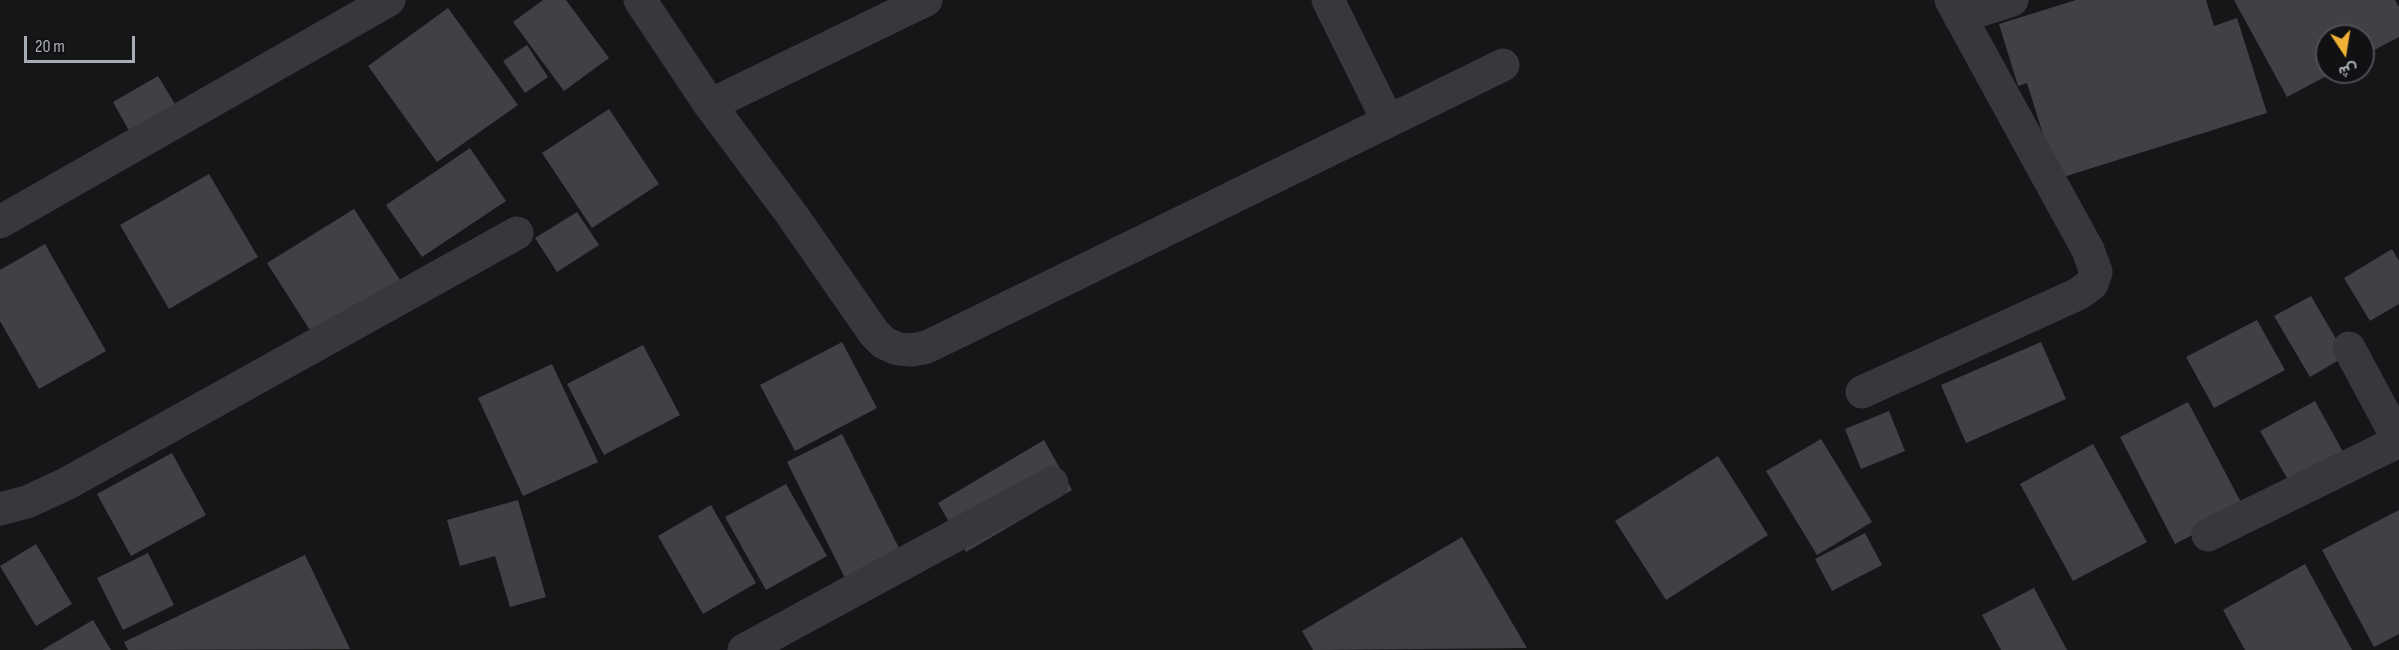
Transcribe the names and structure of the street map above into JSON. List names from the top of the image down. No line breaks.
{"scale_bar":"20 m","north":"bottom"}
